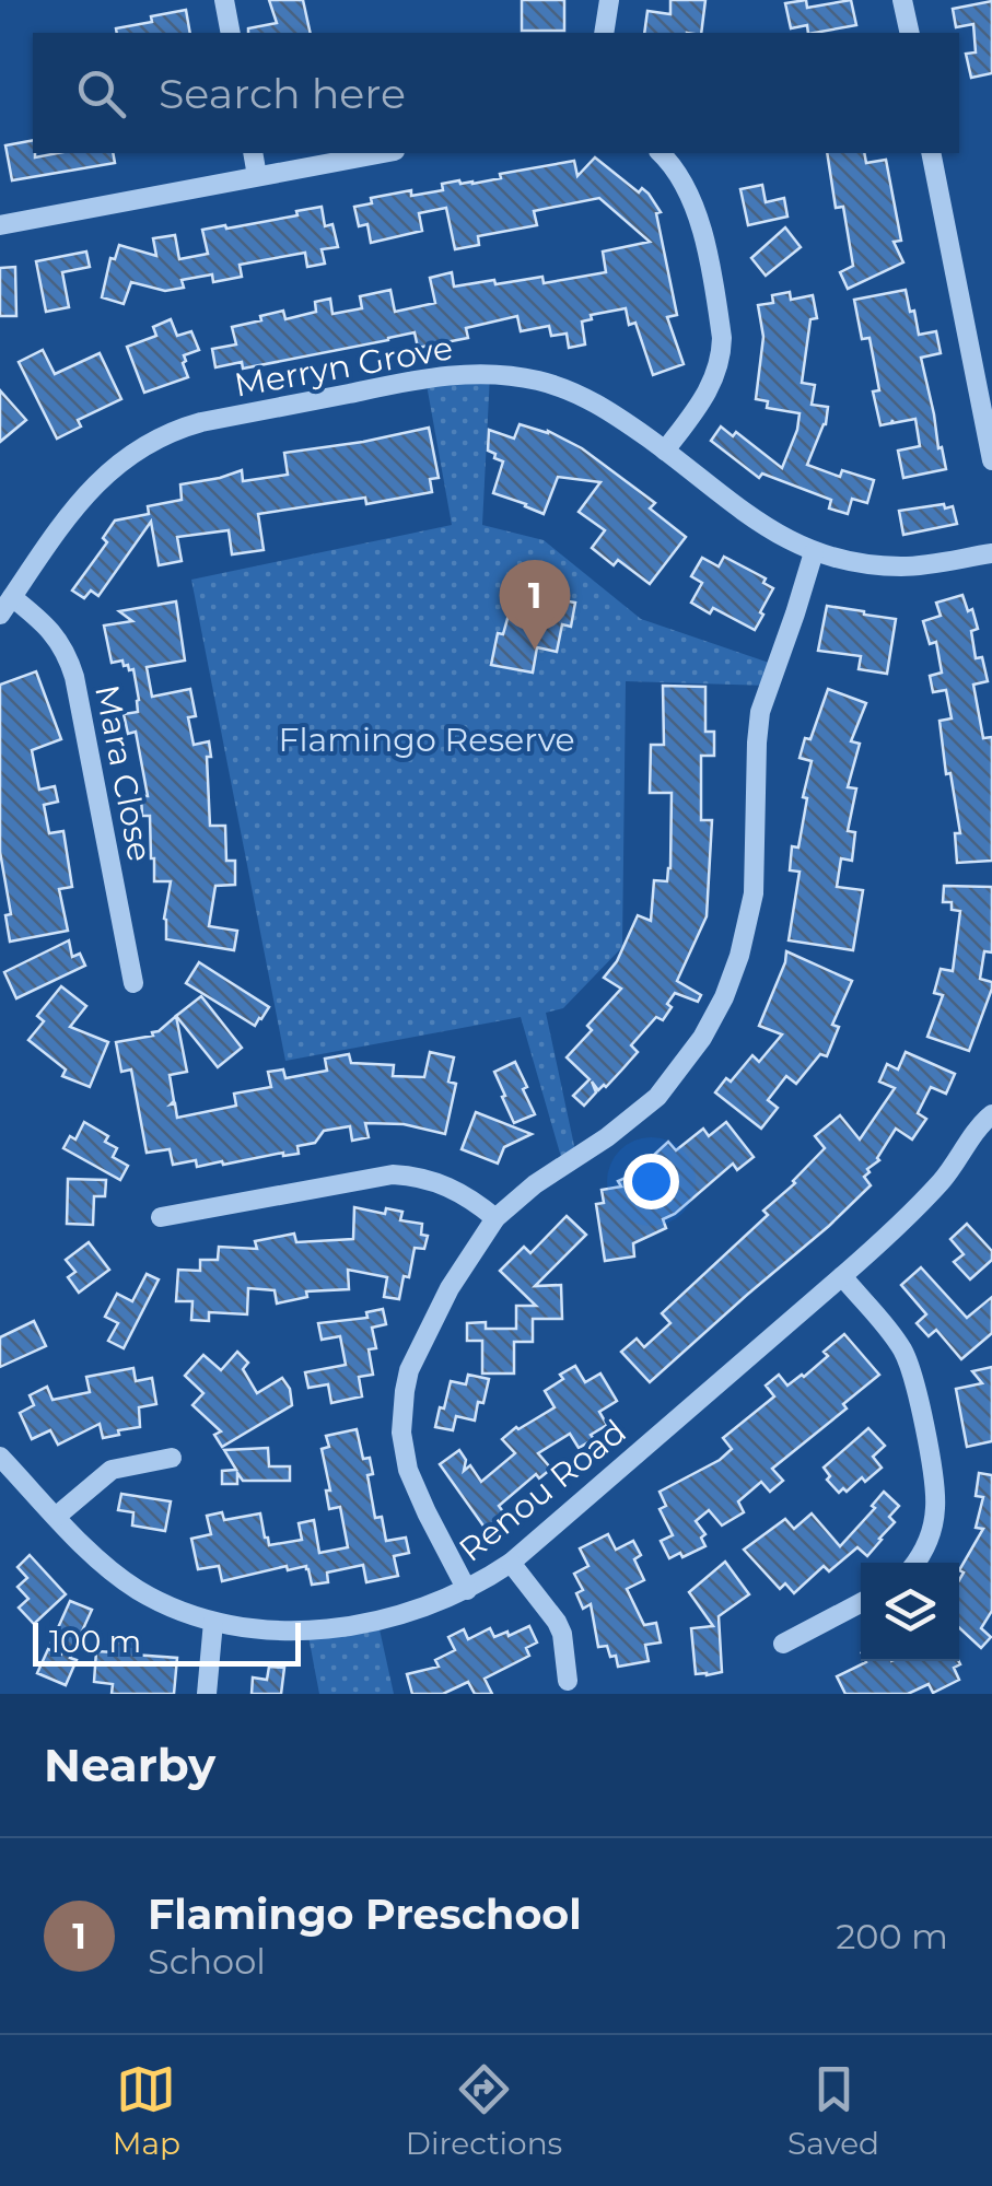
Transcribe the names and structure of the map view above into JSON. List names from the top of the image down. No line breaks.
{"streets":{"street":["Merryn Grove","Mara Close","Renou Road"]},"crossings":[["Merryn Grove","Mara Close"]],"parks":["Flamingo Reserve"],"scale_bar":"100 m","page":{"search":"Search here","pins":"1","scale":"100 m","heading":"Nearby","list":[{"mark":"1","name":"Flamingo Preschool","note":"School","value":"200 m"}],"nav":["Map","Directions","Saved"]}}
